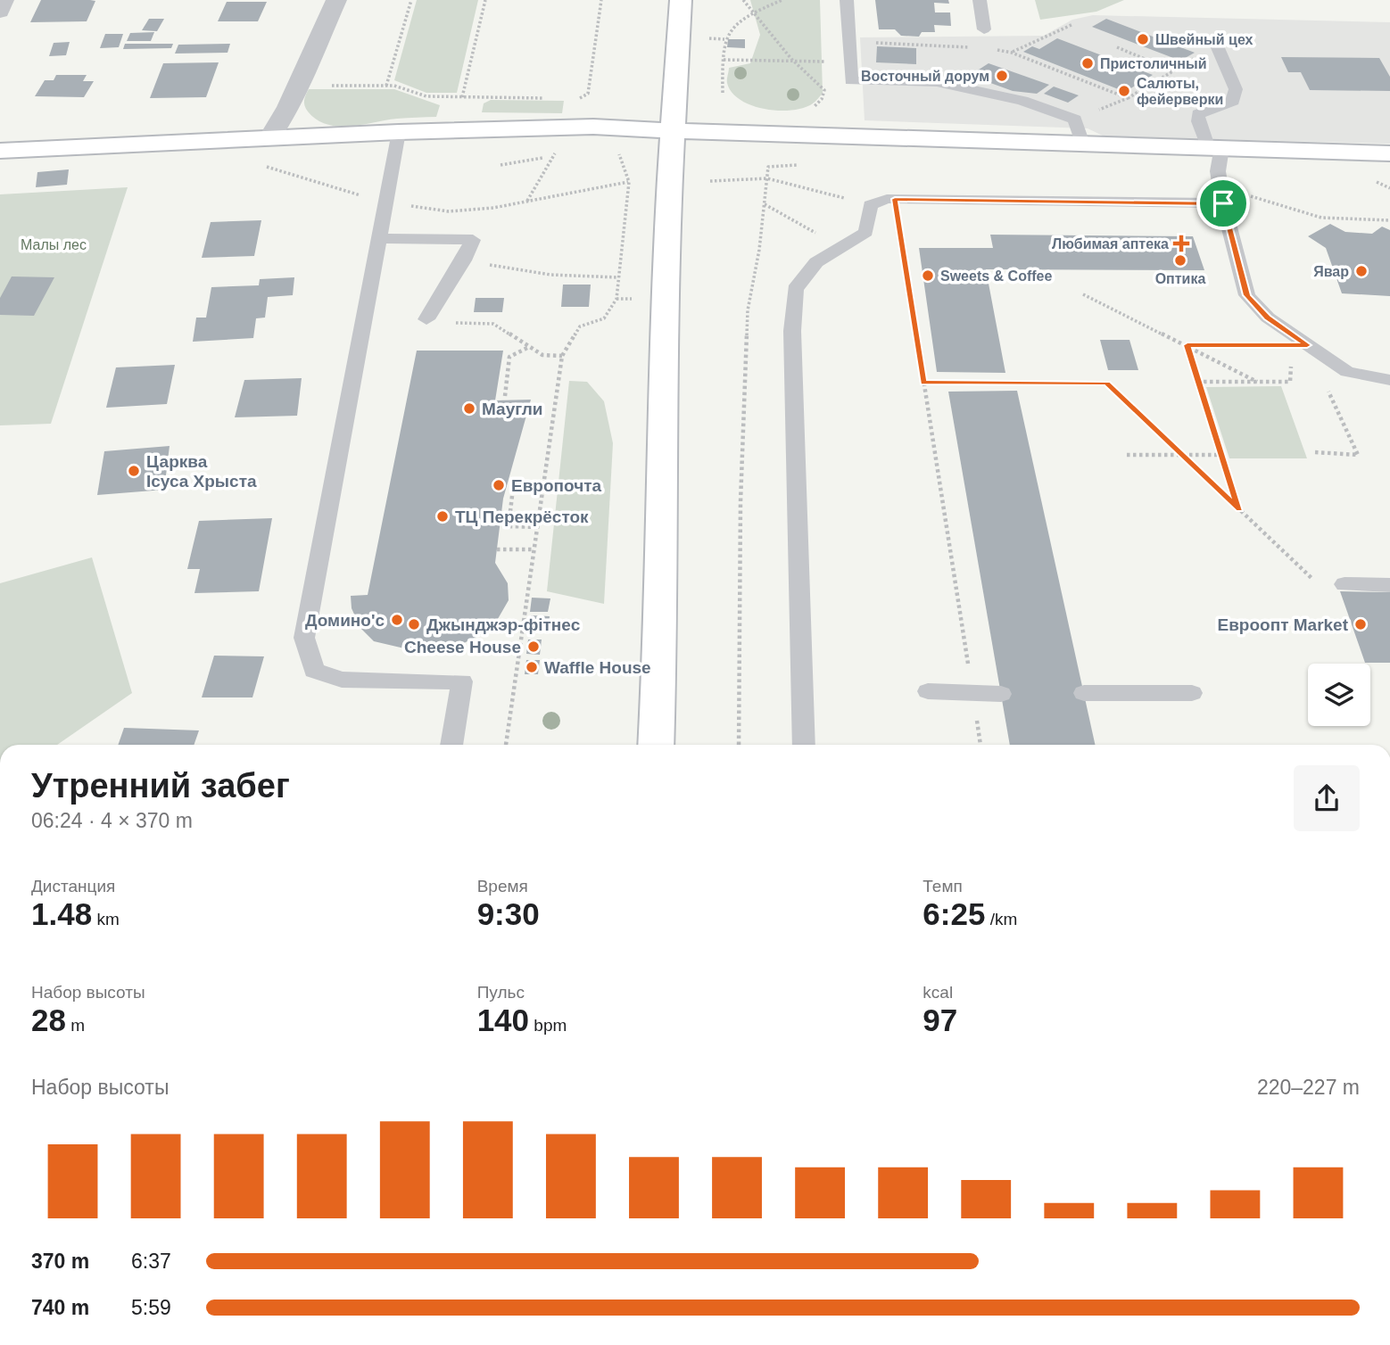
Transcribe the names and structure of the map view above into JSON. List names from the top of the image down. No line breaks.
{"parks":["Малы лес"],"places":{"other":["Швейный цех","Пристоличный","Восточный дорум","Салюты, фейерверки","Оптика","Явар","Sweets & Coffee","Маугли","Царква Ісуса Хрыста","Европочта","ТЦ Перекрёсток","Домино'c","Джынджэр-фітнес","Евроопт Market","Cheese House","Waffle House"],"health":["Любимая аптека"]},"page":{"heading":["Утренний забег","06:24 · 4 × 370 m"],"stats":[["Дистанция","1.48 km"],["Время","9:30"],["Темп","6:25 /km"],["Набор высоты","28 m"],["Пульс","140 bpm"],["kcal","97"]],"chart":["Набор высоты","220–227 m"],"list":[{"name":"370 m","note":"6:37"},{"name":"740 m","note":"5:59"}]}}
